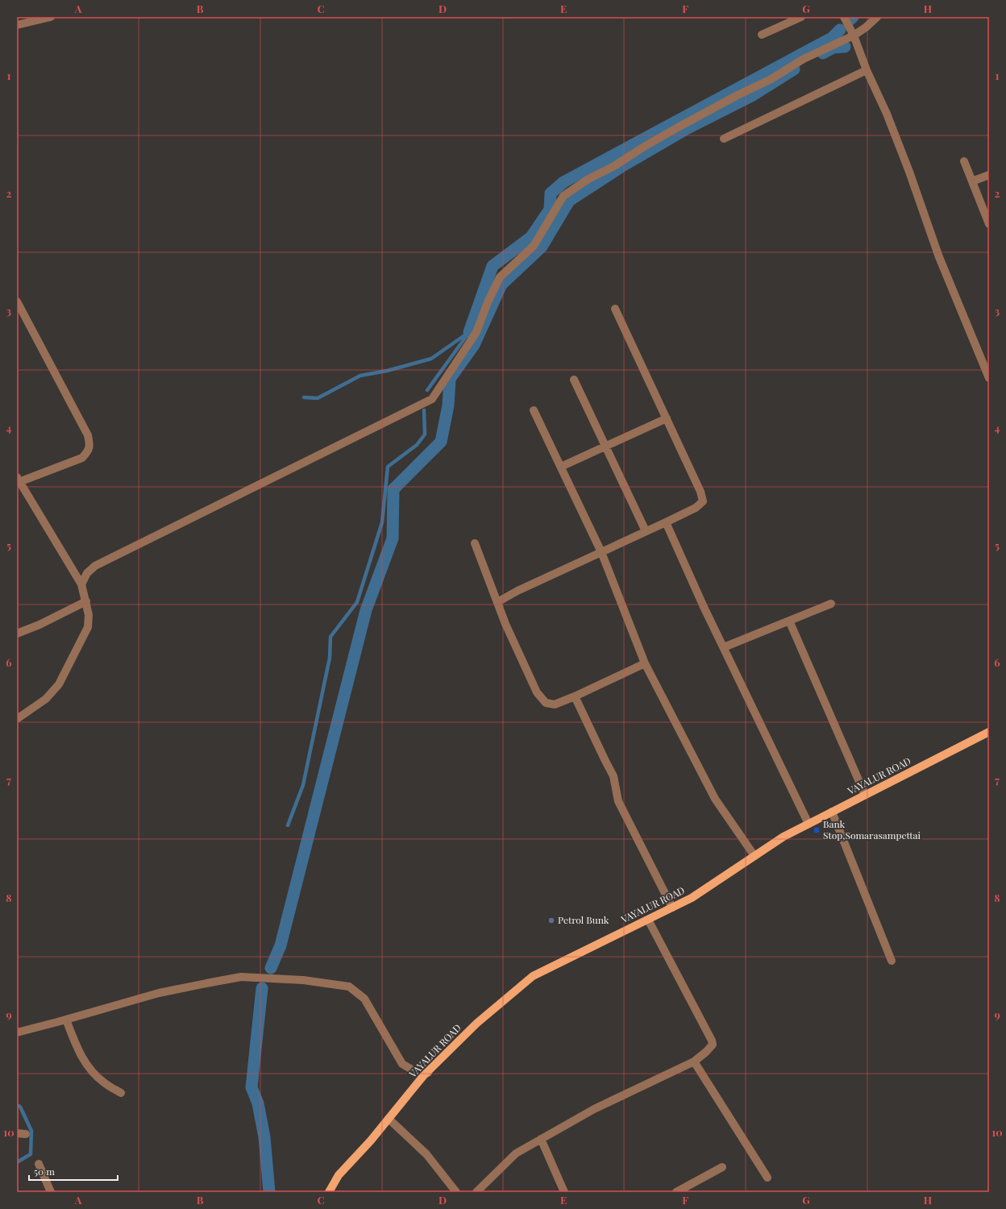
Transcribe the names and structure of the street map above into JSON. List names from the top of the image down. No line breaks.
{"streets":{"main road":["VAYALUR ROAD"]},"places":{"transit":["Bank Stop,Somarasampettai"],"other":["Petrol Bunk"]},"scale_bar":"50 m","grid":{"columns":["A","B","C","D","E","F","G","H"],"rows":["1","2","3","4","5","6","7","8","9","10"]}}
